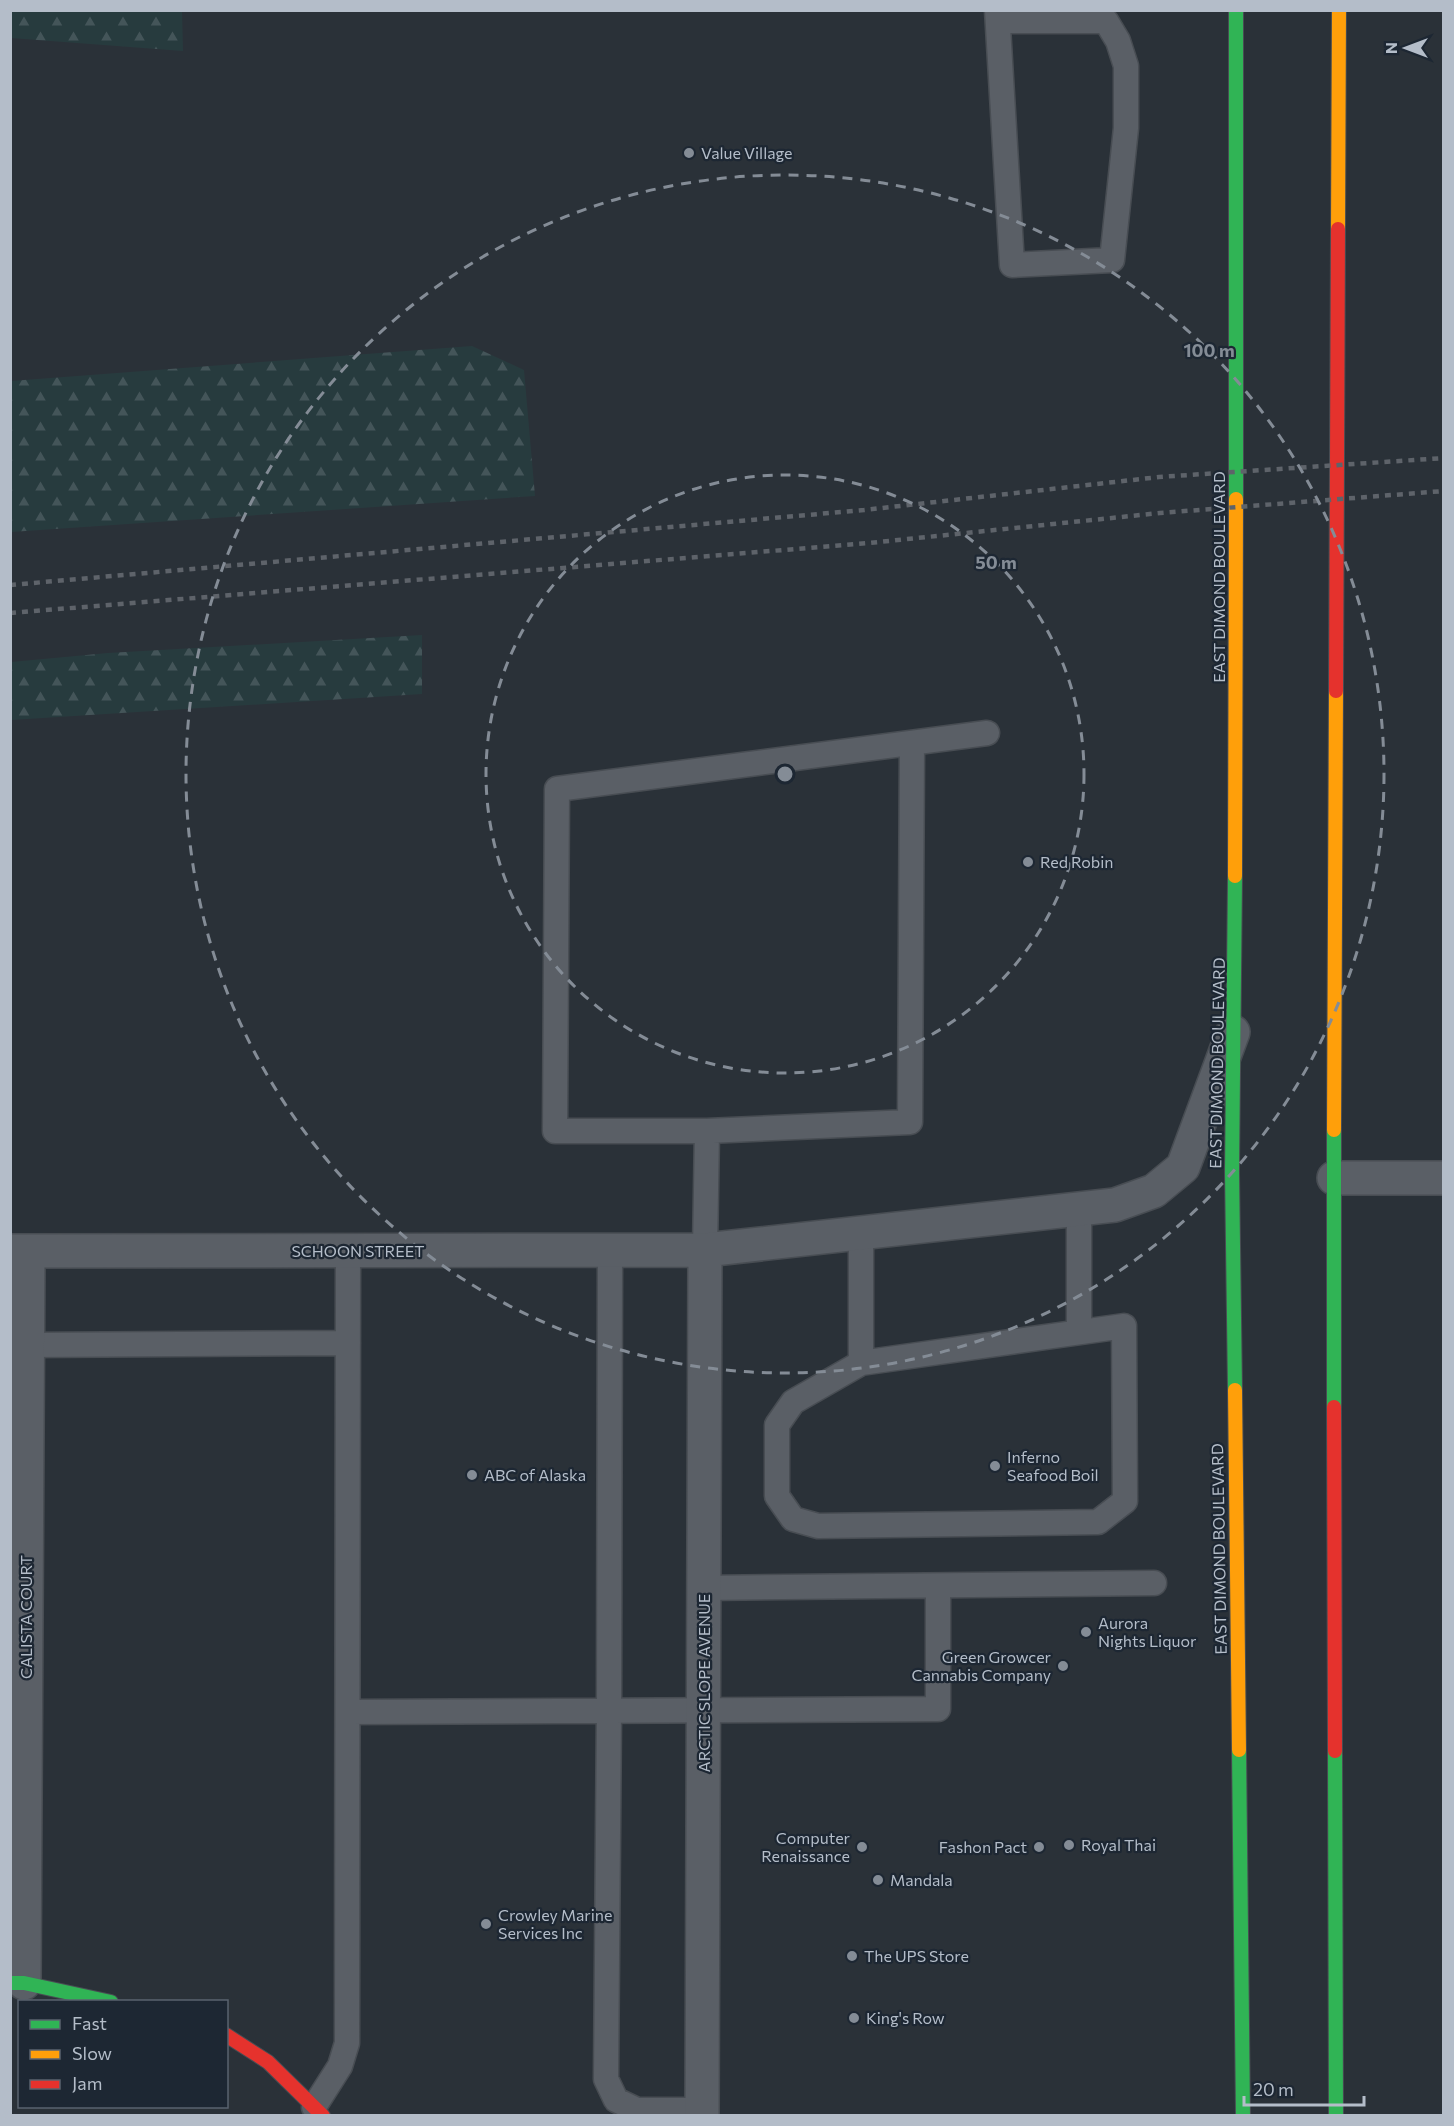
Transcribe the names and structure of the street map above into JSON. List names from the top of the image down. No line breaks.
{"streets":{"main road":["EAST DIMOND BOULEVARD"],"street":["SCHOON STREET","CALISTA COURT","ARCTIC SLOPE AVENUE"]},"crossings":[["EAST DIMOND BOULEVARD","SCHOON STREET"],["SCHOON STREET","CALISTA COURT"],["SCHOON STREET","ARCTIC SLOPE AVENUE"]],"places":["Value Village","Red Robin","Inferno Seafood Boil","ABC of Alaska","Aurora Nights Liquor","Green Growcer Cannabis Company","Royal Thai","Computer Renaissance","Fashon Pact","Mandala","Crowley Marine Services Inc","The UPS Store","King's Row"],"legend":["Fast","Slow","Jam"],"scale_bar":"20 m","north":"left","rings":["100 m","50 m"]}
